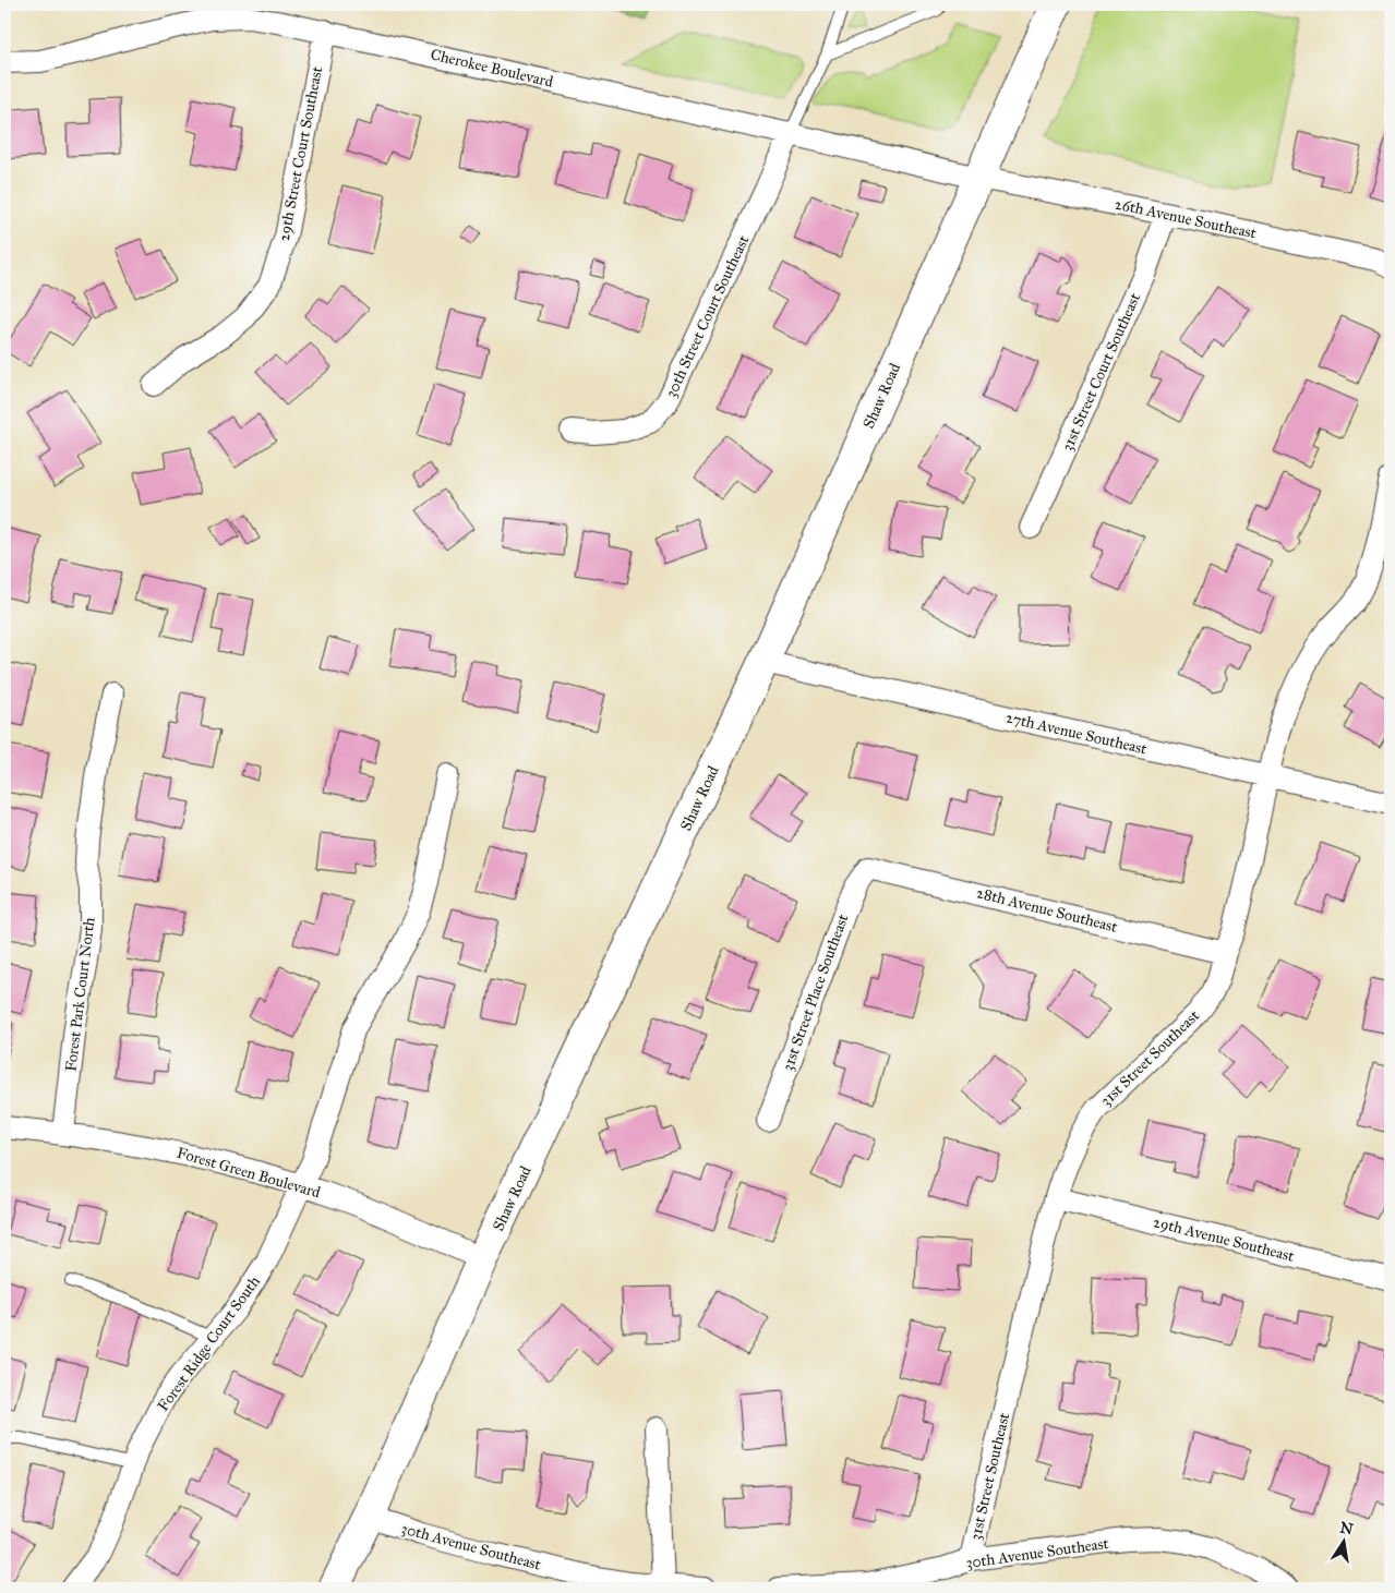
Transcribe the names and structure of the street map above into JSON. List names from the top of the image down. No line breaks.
{"streets":{"main road":["Shaw Road"],"street":["Cherokee Boulevard","29th Street Court Southeast","26th Avenue Southeast","30th Street Court Southeast","31st Street Court Southeast","27th Avenue Southeast","28th Avenue Southeast","31st Street Place Southeast","Forest Park Court North","31st Street Southeast","Forest Green Boulevard","29th Avenue Southeast","Forest Ridge Court South","30th Avenue Southeast"]},"crossings":[["Cherokee Boulevard","29th Street Court Southeast"],["Cherokee Boulevard","26th Avenue Southeast"],["Cherokee Boulevard","30th Street Court Southeast"],["Cherokee Boulevard","Shaw Road"],["26th Avenue Southeast","31st Street Court Southeast"],["26th Avenue Southeast","Shaw Road"],["Shaw Road","27th Avenue Southeast"],["Shaw Road","Forest Green Boulevard"],["Shaw Road","30th Avenue Southeast"],["27th Avenue Southeast","31st Street Southeast"],["28th Avenue Southeast","31st Street Place Southeast"],["28th Avenue Southeast","31st Street Southeast"],["Forest Park Court North","Forest Green Boulevard"],["31st Street Southeast","29th Avenue Southeast"],["31st Street Southeast","30th Avenue Southeast"],["Forest Green Boulevard","Forest Ridge Court South"]],"north":"top"}
